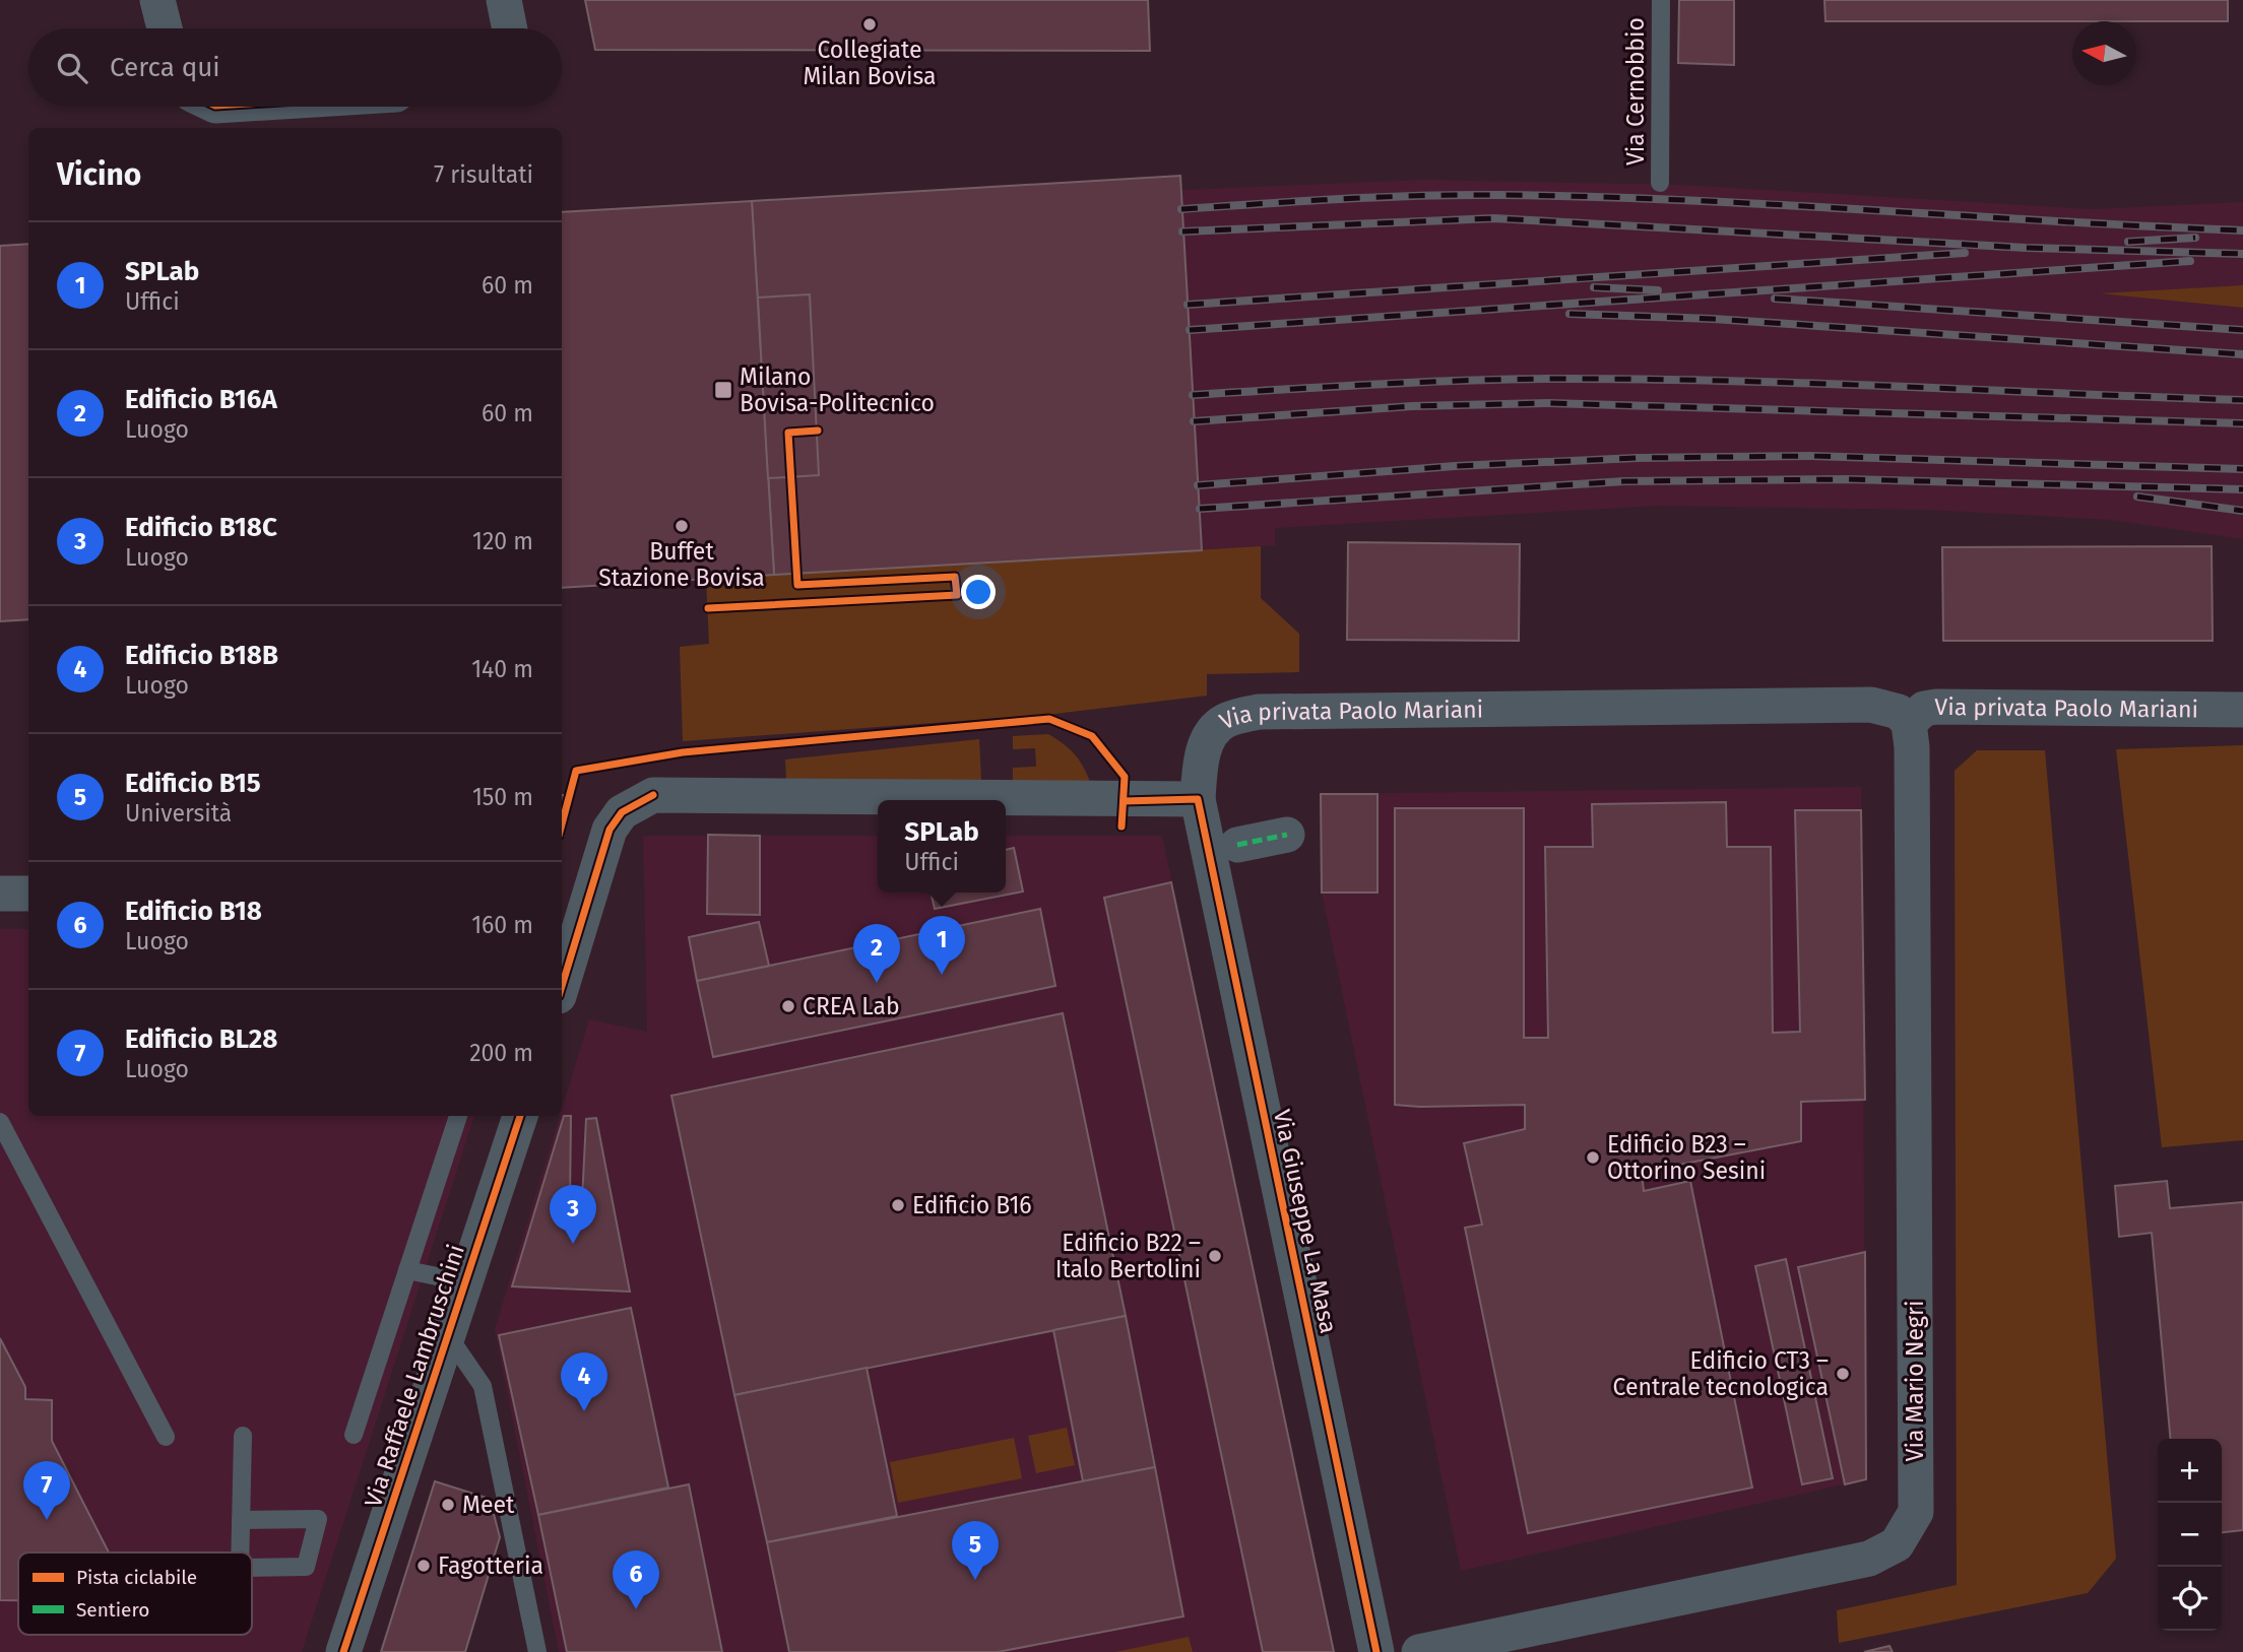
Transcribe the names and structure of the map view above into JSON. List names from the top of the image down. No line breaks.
{"streets":{"street":["Via privata Paolo Mariani","Via Giuseppe La Masa","Via Raffaele Lambruschini","Via Mario Negri"],"lane":["Via Cernobbio"]},"crossings":[["Via privata Paolo Mariani","Via Giuseppe La Masa"],["Via privata Paolo Mariani","Via Mario Negri"]],"places":{"other":["Collegiate Milan Bovisa","Buffet Stazione Bovisa","CREA Lab","Edificio B23 – Ottorino Sesini","Edificio B16","Edificio B22 – Italo Bertolini","Edificio CT3 – Centrale tecnologica","Meet","Fagotteria"],"transit":["Milano Bovisa-Politecnico"]},"legend":["Pista ciclabile","Sentiero"],"north":"left","page":{"search":"Cerca qui","heading":["Vicino","7 risultati"],"list":[{"mark":"1","name":"SPLab","note":"Uffici","value":"60 m"},{"mark":"2","name":"Edificio B16A","note":"Luogo","value":"60 m"},{"mark":"3","name":"Edificio B18C","note":"Luogo","value":"120 m"},{"mark":"4","name":"Edificio B18B","note":"Luogo","value":"140 m"},{"mark":"5","name":"Edificio B15","note":"Università","value":"150 m"},{"mark":"6","name":"Edificio B18","note":"Luogo","value":"160 m"},{"mark":"7","name":"Edificio BL28","note":"Luogo","value":"200 m"}],"popup":["SPLab","Uffici"],"pins":["1","2","3","4","7","5","6"],"map_buttons":["+","−"]}}
